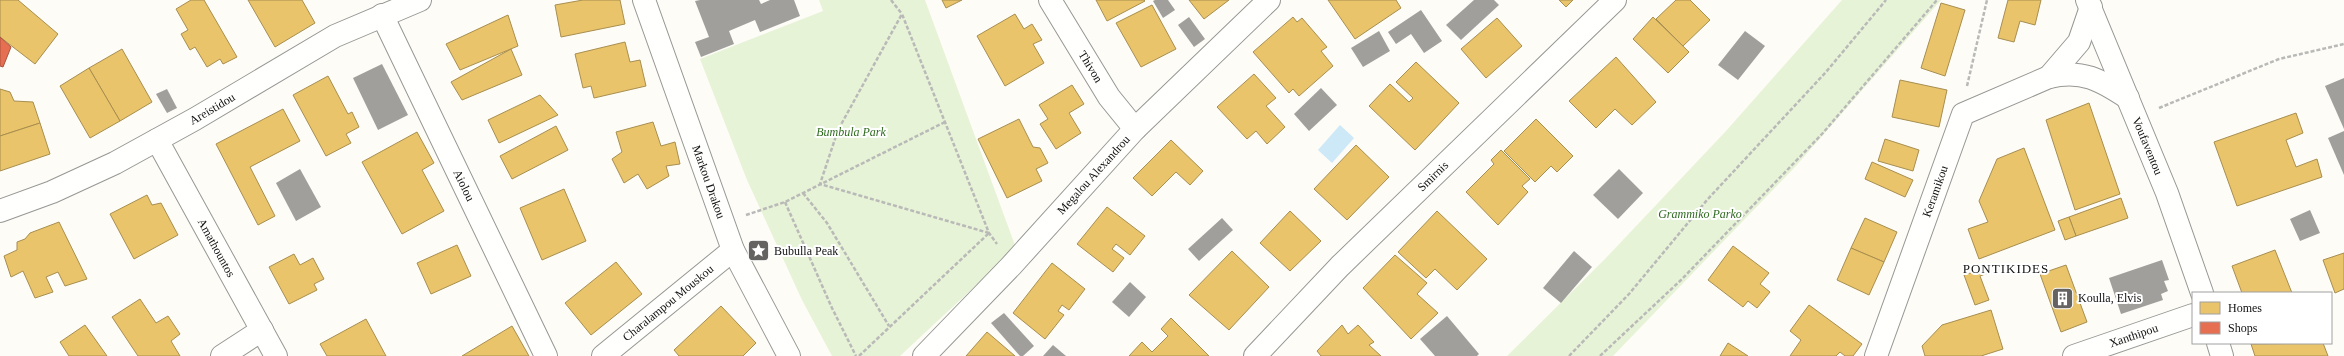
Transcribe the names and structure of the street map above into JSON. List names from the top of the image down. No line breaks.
{"streets":{"street":["Thivon","Areistidou","Voufaventou","Megalou Alexandrou","Smirnis","Markou Drakou","Aiolou","Keramikou","Amathountos","Charalampou Mouskou","Xanthipou"]},"crossings":[["Thivon","Megalou Alexandrou"],["Areistidou","Aiolou"],["Areistidou","Amathountos"],["Markou Drakou","Charalampou Mouskou"]],"districts":["PONTIKIDES"],"parks":["Bumbula Park","Grammiko Parko"],"places":{"place":["Bubulla Peak"],"building":["Koulla, Elvis"]},"legend":["Homes","Shops"]}
